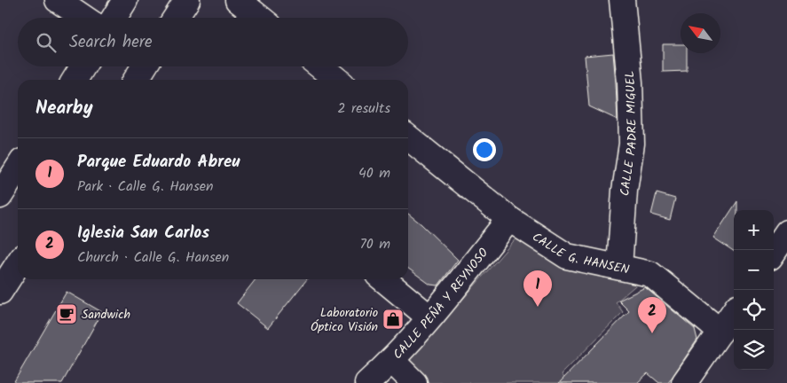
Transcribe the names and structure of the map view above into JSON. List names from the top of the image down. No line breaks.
{"streets":{"street":["CALLE PADRE MIGUEL","CALLE G. HANSEN","CALLE PEÑA Y REYNOSO"]},"crossings":[["CALLE PADRE MIGUEL","CALLE G. HANSEN"],["CALLE G. HANSEN","CALLE PEÑA Y REYNOSO"]],"places":{"cafe":["Sandwich"],"shop":["Laboratorio Óptico Visión"]},"north":"top left","page":{"search":"Search here","heading":["Nearby","2 results"],"list":[{"mark":"1","name":"Parque Eduardo Abreu","note":"Park · Calle G. Hansen","value":"40 m"},{"mark":"2","name":"Iglesia San Carlos","note":"Church · Calle G. Hansen","value":"70 m"}],"map_buttons":["+","−"],"pins":["1","2"]}}
